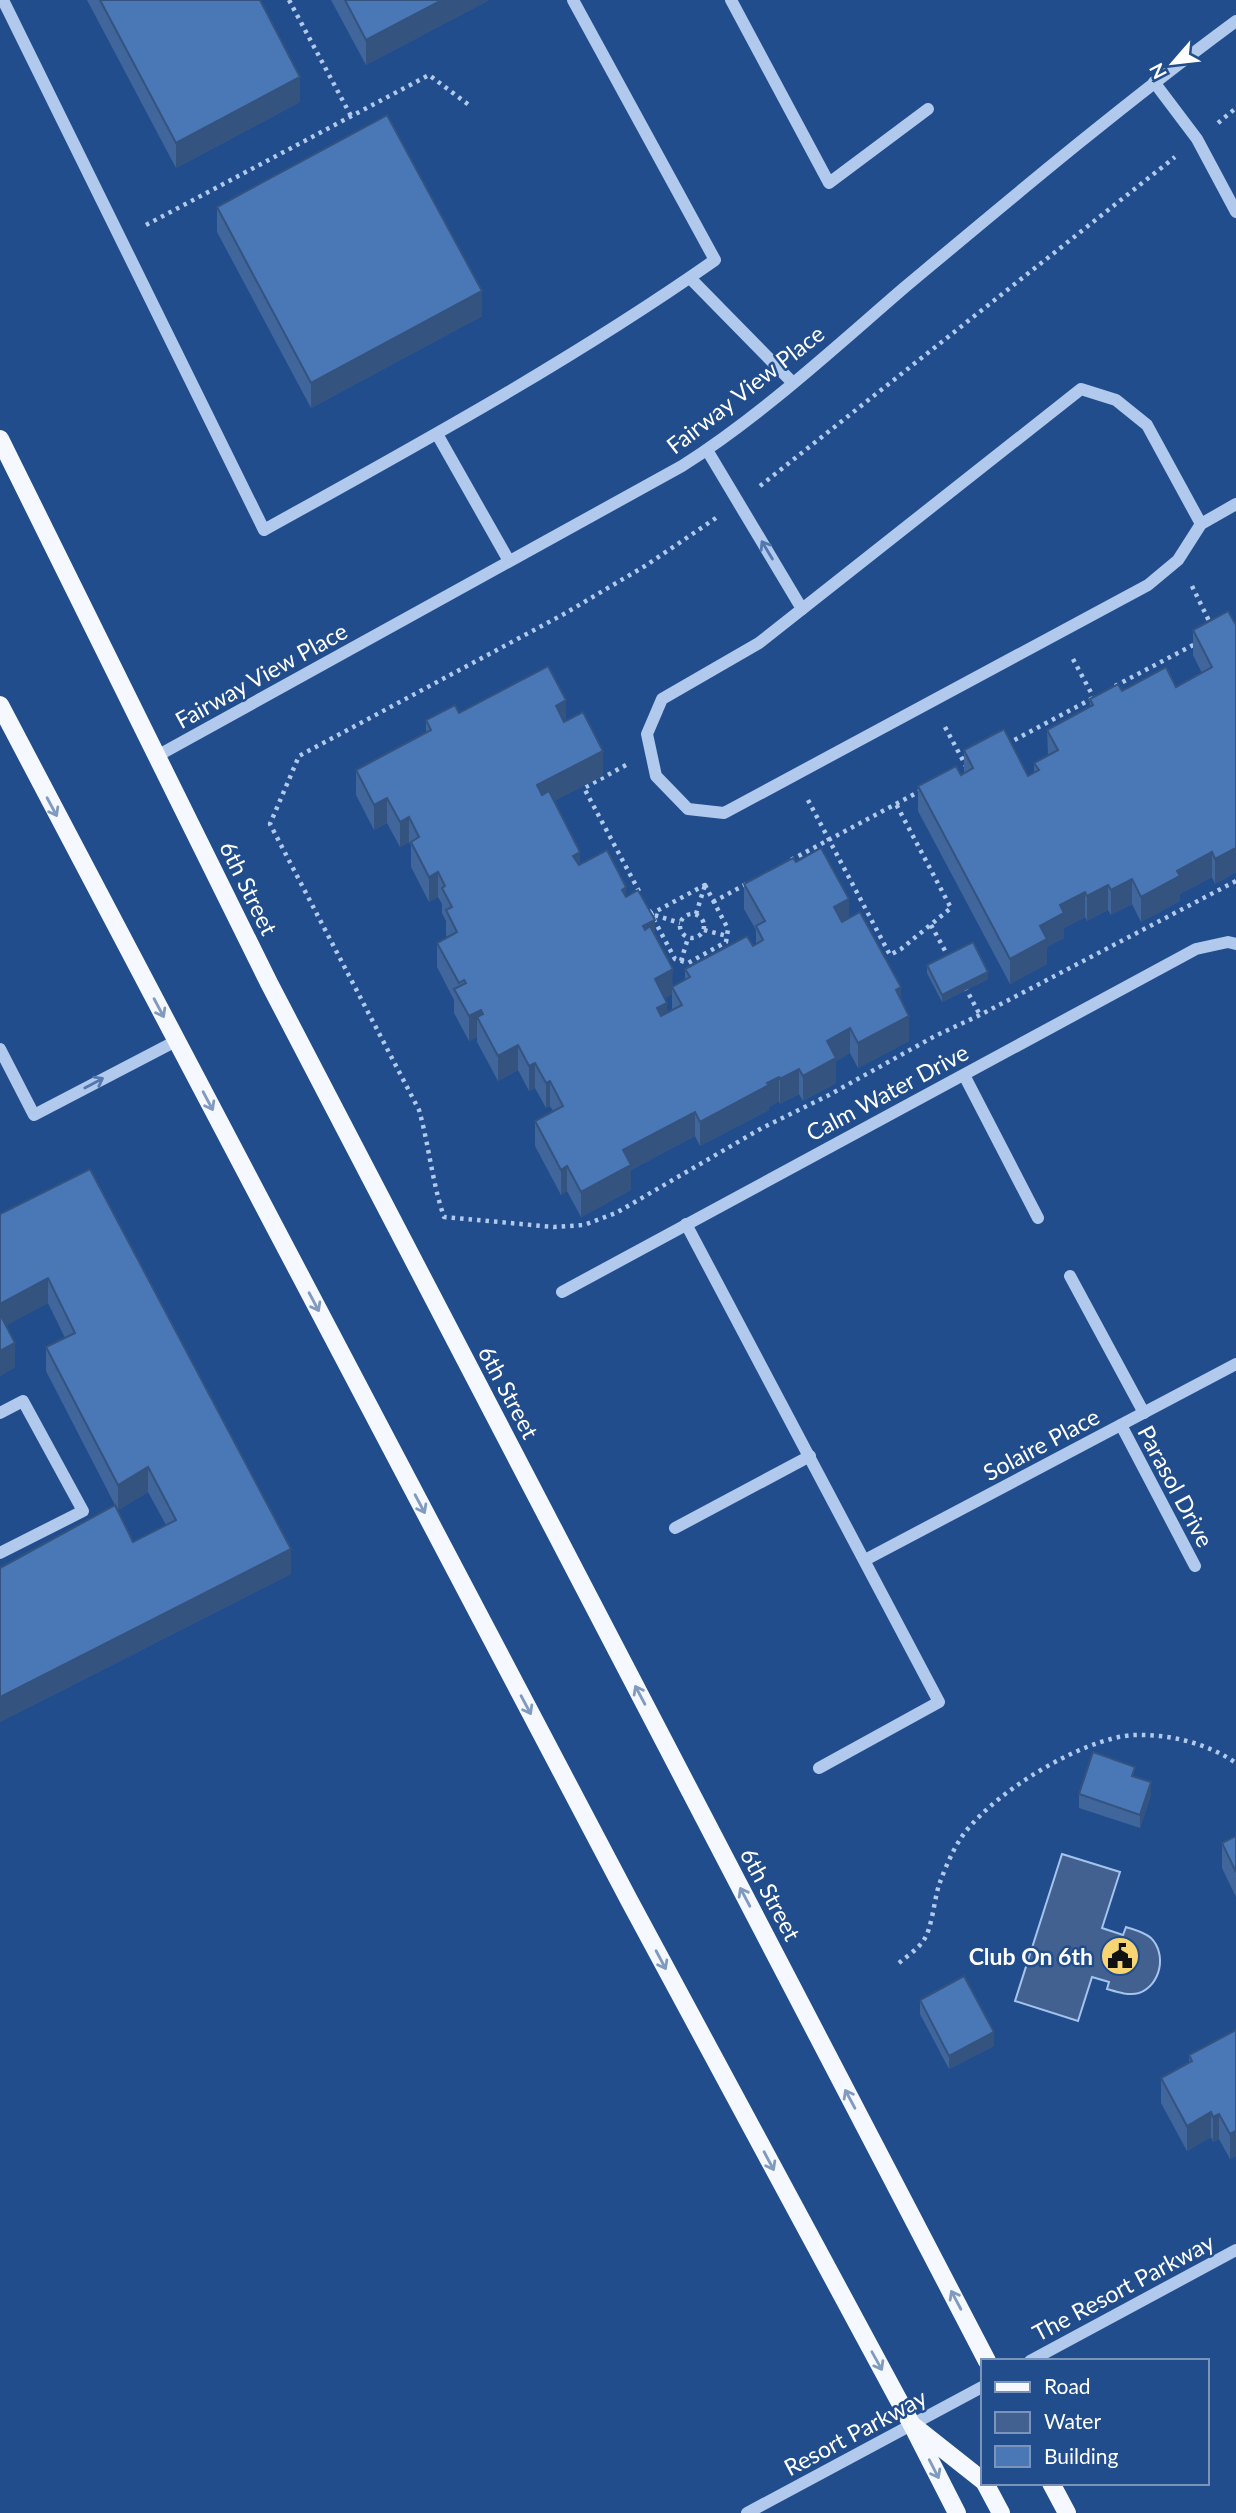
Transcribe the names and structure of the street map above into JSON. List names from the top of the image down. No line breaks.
{"streets":{"main road":["6th Street"],"street":["Fairway View Place","Calm Water Drive","Solaire Place","Parasol Drive","The Resort Parkway","Resort Parkway"]},"crossings":[["Fairway View Place","6th Street"],["Solaire Place","Parasol Drive"]],"places":{"public building":["Club On 6th"]},"legend":["Road","Water","Building"],"north":"bottom left"}
